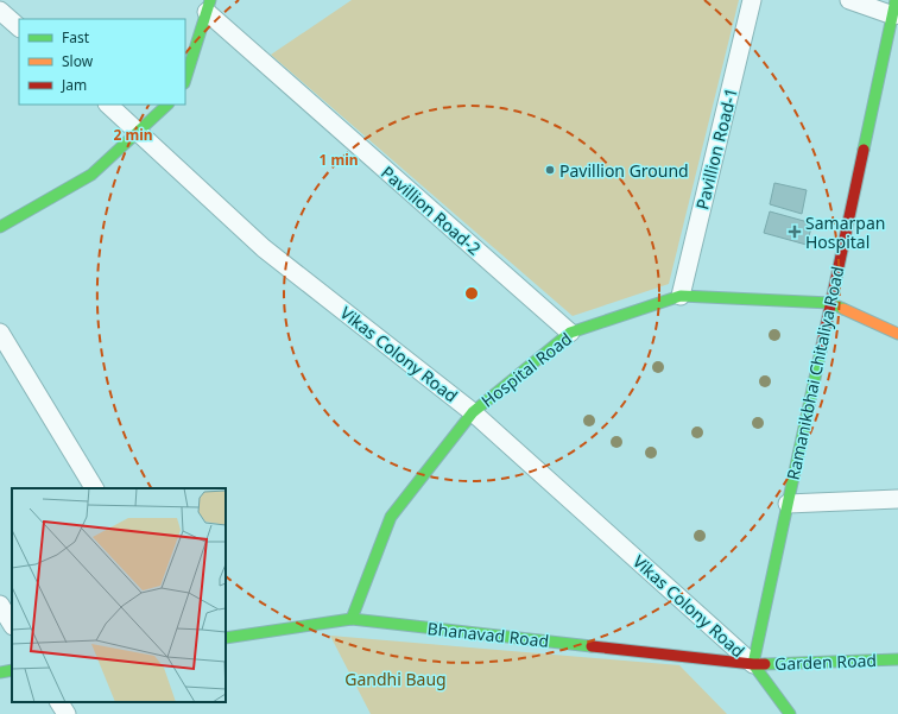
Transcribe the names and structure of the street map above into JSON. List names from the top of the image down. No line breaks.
{"streets":{"street":["Pavillion Road-1","Pavillion Road-2","Vikas Colony Road","Hospital Road","Ramanikbhai Chitaliya Road","Bhanavad Road","Garden Road"]},"crossings":[["Pavillion Road-1","Hospital Road"],["Pavillion Road-2","Hospital Road"],["Vikas Colony Road","Hospital Road"],["Vikas Colony Road","Ramanikbhai Chitaliya Road"],["Vikas Colony Road","Bhanavad Road"],["Vikas Colony Road","Garden Road"],["Hospital Road","Ramanikbhai Chitaliya Road"],["Hospital Road","Bhanavad Road"],["Ramanikbhai Chitaliya Road","Bhanavad Road"],["Ramanikbhai Chitaliya Road","Garden Road"],["Bhanavad Road","Garden Road"]],"parks":["Gandhi Baug"],"places":{"other":["Pavillion Ground"],"health":["Samarpan Hospital"]},"legend":["Fast","Slow","Jam"],"rings":["2 min","1 min"]}
